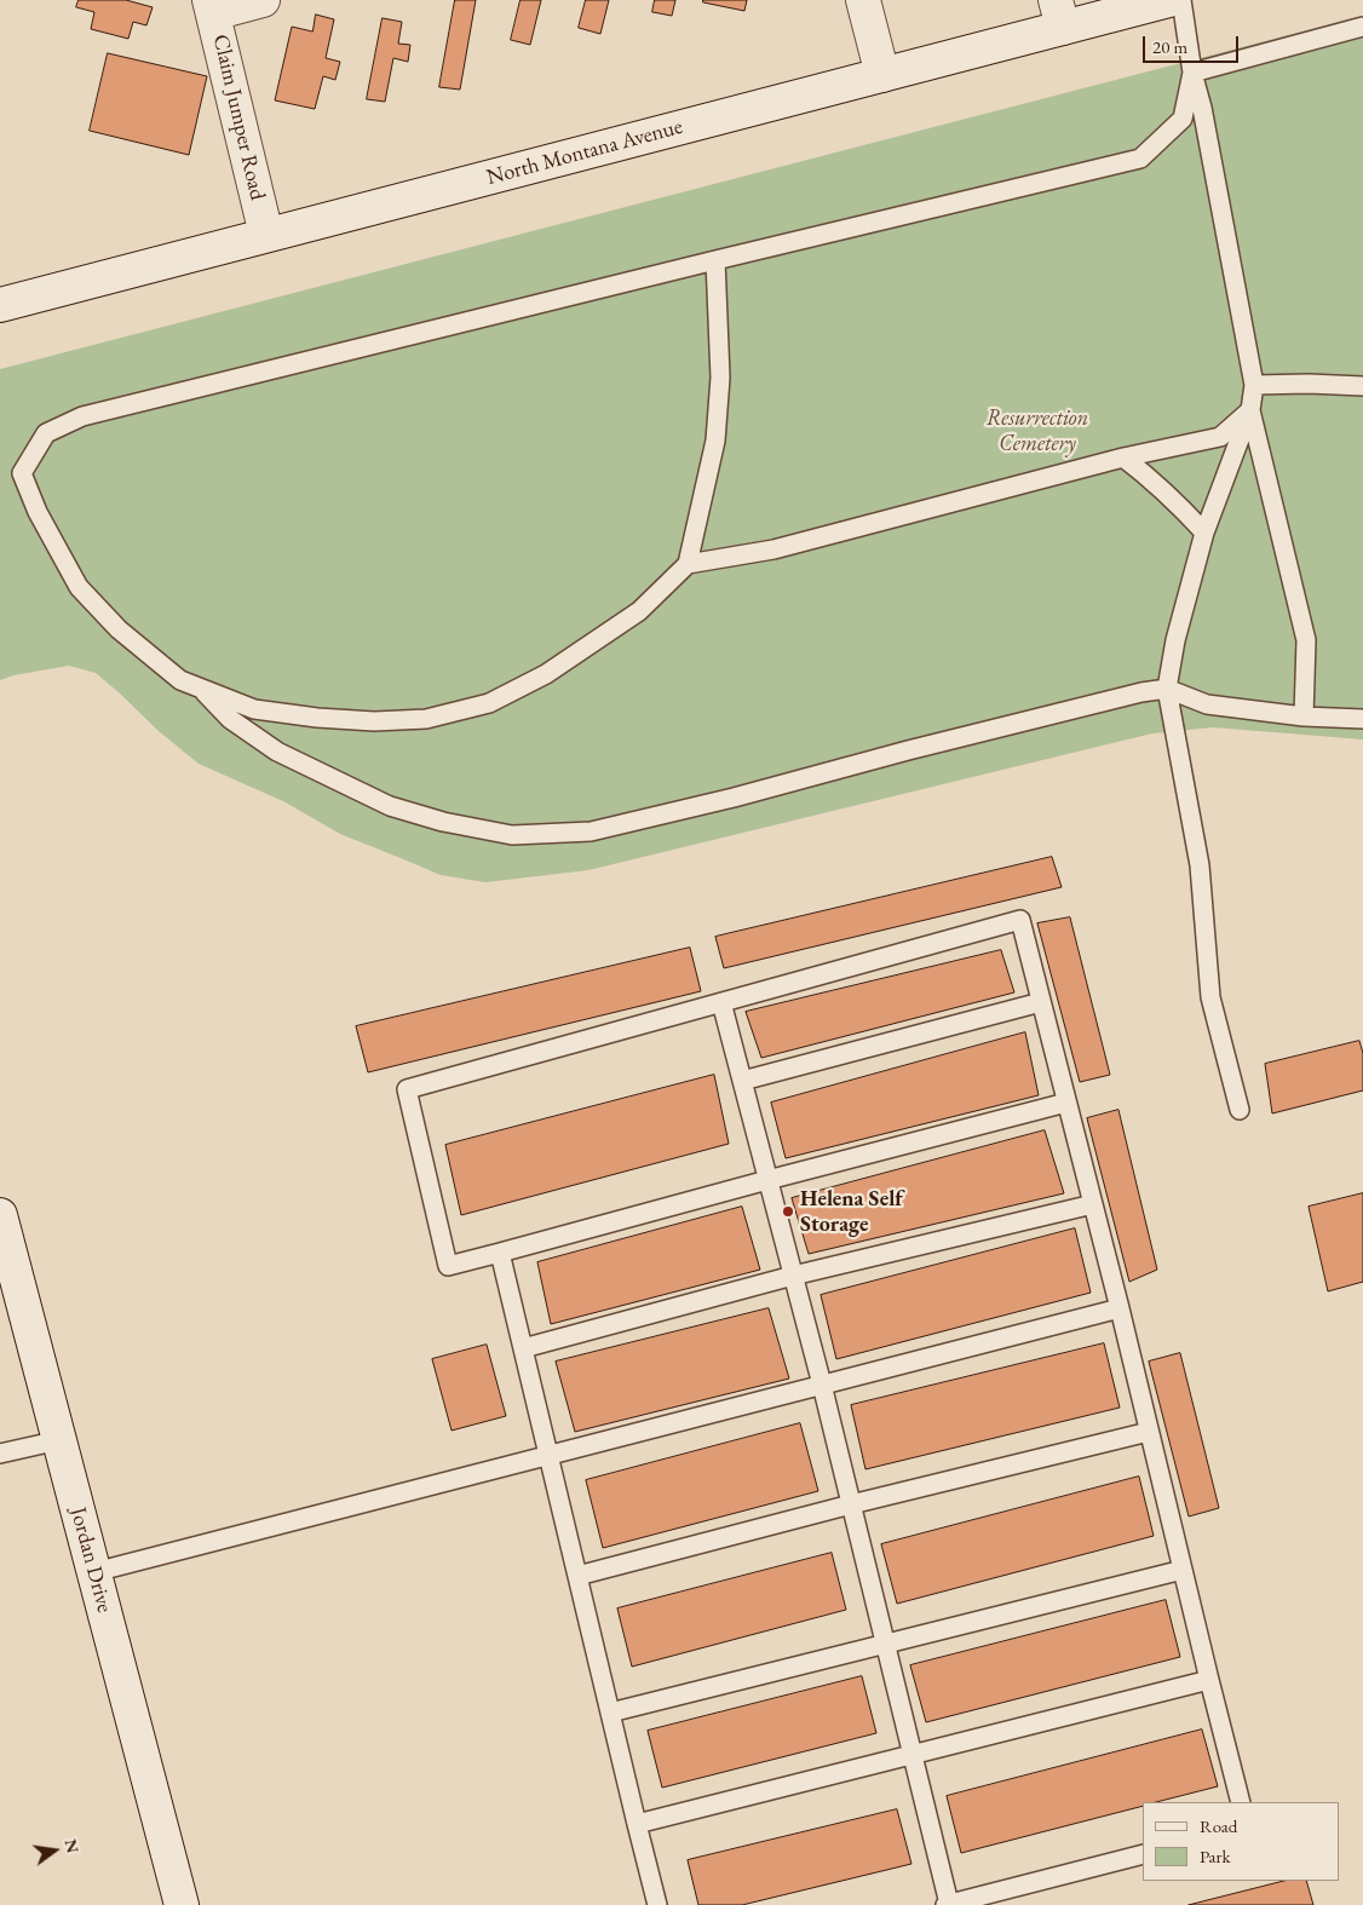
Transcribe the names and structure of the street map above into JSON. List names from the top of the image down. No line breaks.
{"streets":{"main road":["Claim Jumper Road","North Montana Avenue","Jordan Drive"]},"crossings":[["Claim Jumper Road","North Montana Avenue"]],"parks":["Resurrection Cemetery"],"places":["Helena Self Storage"],"legend":["Road","Park"],"scale_bar":"20 m","north":"right"}
